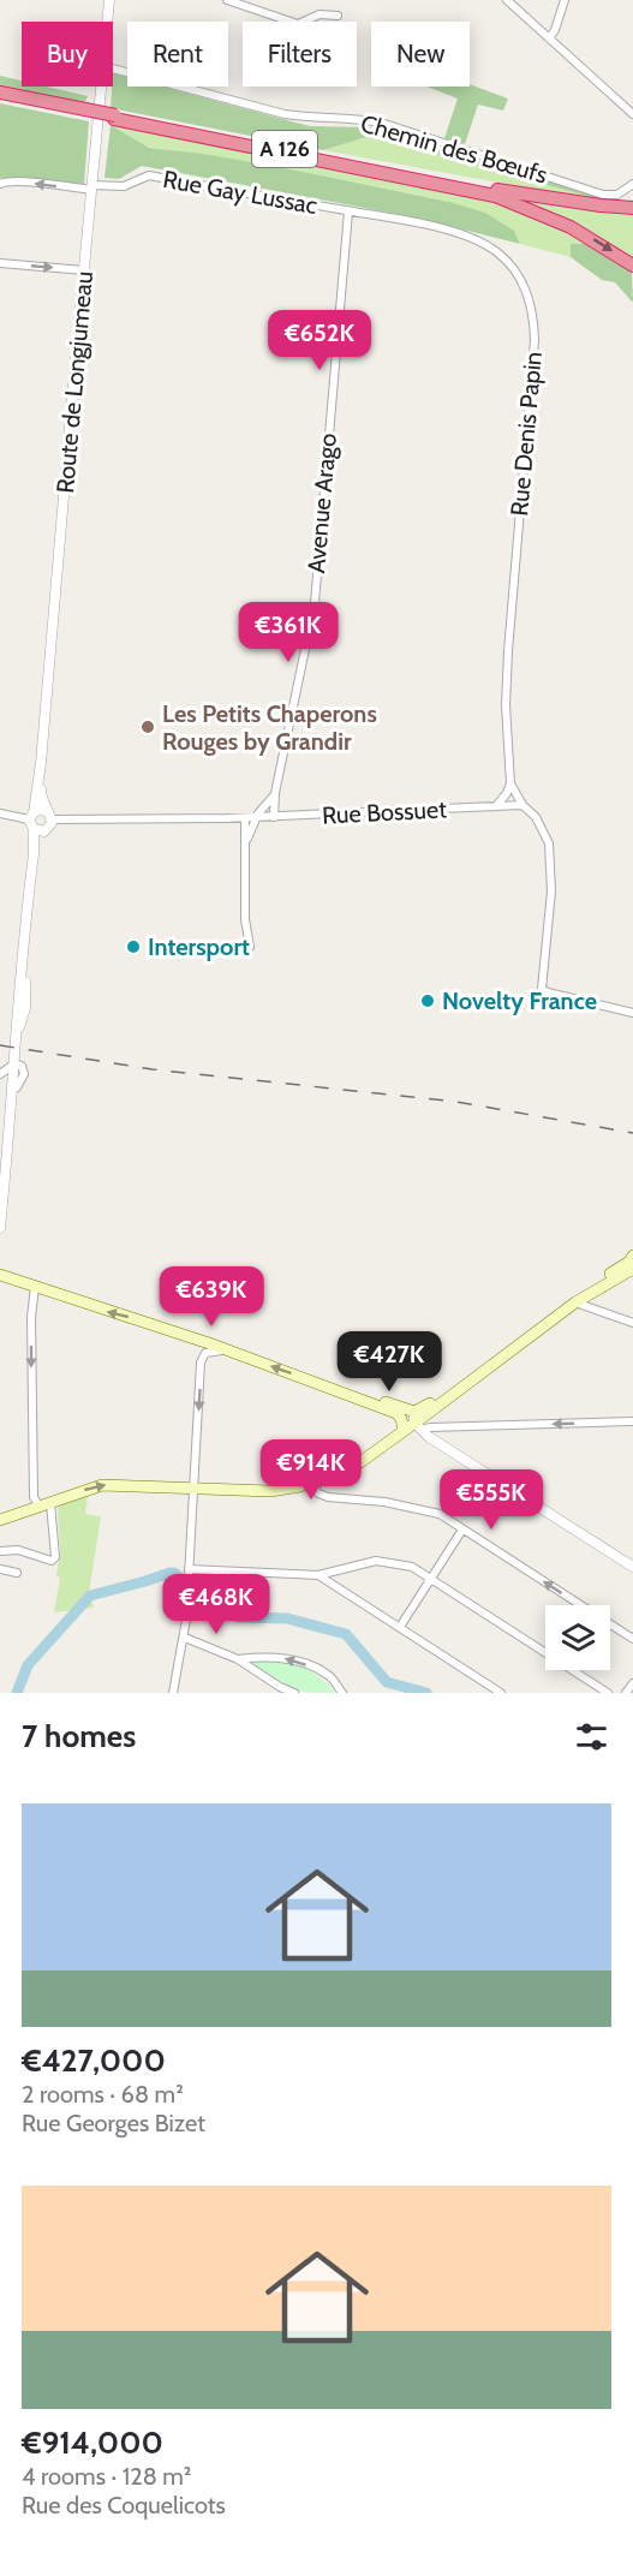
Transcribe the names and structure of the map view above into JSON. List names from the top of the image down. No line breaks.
{"streets":{"highway":["A 126"],"street":["Chemin des Bœufs","Rue Gay Lussac","Route de Longjumeau","Rue Denis Papin","Avenue Arago","Rue Bossuet"]},"crossings":[["Rue Gay Lussac","Route de Longjumeau"],["Rue Gay Lussac","Rue Denis Papin"],["Rue Gay Lussac","Avenue Arago"],["Route de Longjumeau","Rue Bossuet"],["Rue Denis Papin","Avenue Arago"],["Rue Denis Papin","Rue Bossuet"],["Avenue Arago","Rue Bossuet"]],"places":["Les Petits Chaperons Rouges by Grandir","Intersport","Novelty France"],"page":{"chip":["Buy","Rent","Filters","New"],"price":["€652K","€361K","€639K","€427K","€914K","€555K","€468K"],"heading":"7 homes","list":[{"name":"€427,000","note":"2 rooms · 68 m² · Rue Georges Bizet"},{"name":"€914,000","note":"4 rooms · 128 m² · Rue des Coquelicots"}]}}
